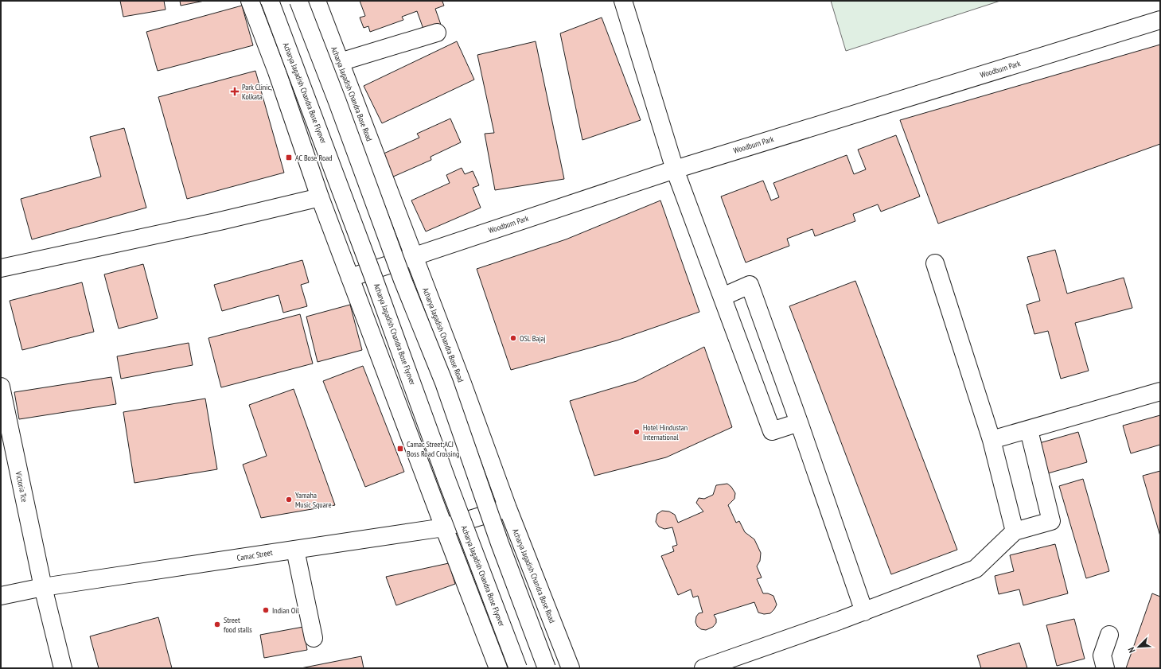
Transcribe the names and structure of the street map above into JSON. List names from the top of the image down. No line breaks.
{"streets":{"main road":["Woodburn Park","Acharya Jagadish Chandra Bose Flyover","Acharya Jagadish Chandra Bose Road","Victoria Tce","Camac Street"]},"crossings":[["Woodburn Park","Acharya Jagadish Chandra Bose Road"],["Acharya Jagadish Chandra Bose Road","Camac Street"],["Victoria Tce","Camac Street"]],"places":{"health":["Park Clinic, Kolkata"],"transit":["AC Bose Road","Camac Street;ACJ Boss Road Crossing"],"other":["OSL Bajaj","Hotel Hindustan International","Yamaha Music Square","Indian Oil","Street food stalls"]},"north":"bottom left"}
